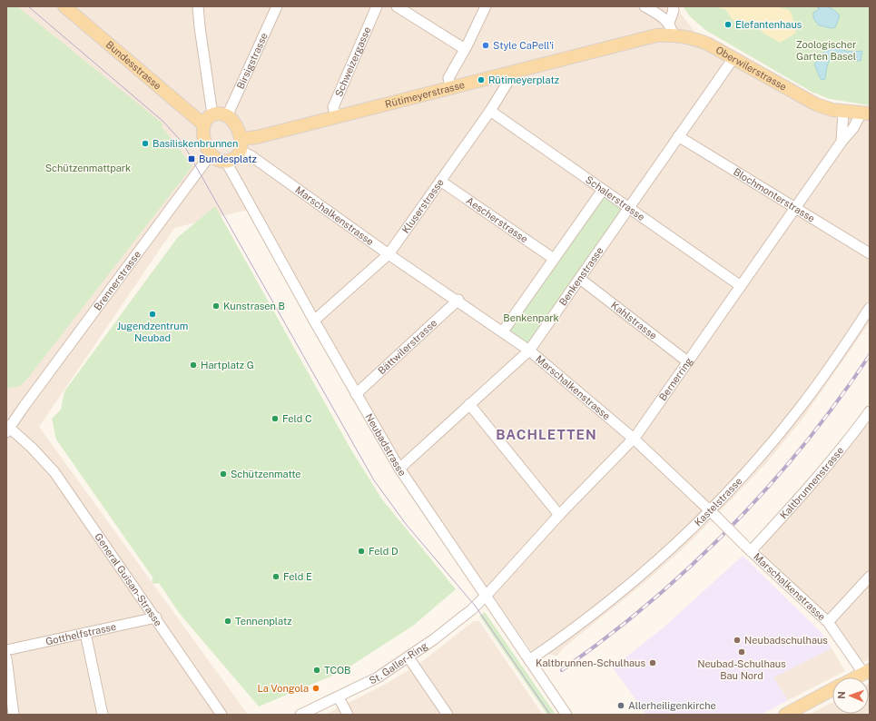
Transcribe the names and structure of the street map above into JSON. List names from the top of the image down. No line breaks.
{"streets":{"main road":["Bundesstrasse","Oberwilerstrasse","Rütimeyerstrasse"],"street":["Birsigstrasse","Schweizergasse","Blochmonterstrasse","Schalerstrasse","Kluserstrasse","Marschalkenstrasse","Aescherstrasse","Benkenstrasse","Brennerstrasse","Kahlstrasse","Bättwilerstrasse","Bernerring","Neubadstrasse","Kaltbrunnenstrasse","Kastelstrasse","General Guisan-Strasse","Gotthelfstrasse","St. Galler-Ring"]},"crossings":[["Birsigstrasse","Bundesstrasse"],["Birsigstrasse","Rütimeyerstrasse"],["Birsigstrasse","Marschalkenstrasse"],["Birsigstrasse","Brennerstrasse"],["Birsigstrasse","Neubadstrasse"],["Schweizergasse","Rütimeyerstrasse"],["Bundesstrasse","Rütimeyerstrasse"],["Bundesstrasse","Marschalkenstrasse"],["Bundesstrasse","Brennerstrasse"],["Bundesstrasse","Neubadstrasse"],["Oberwilerstrasse","Rütimeyerstrasse"],["Oberwilerstrasse","Benkenstrasse"],["Oberwilerstrasse","Bernerring"],["Rütimeyerstrasse","Kluserstrasse"],["Rütimeyerstrasse","Marschalkenstrasse"],["Rütimeyerstrasse","Brennerstrasse"],["Rütimeyerstrasse","Neubadstrasse"],["Blochmonterstrasse","Benkenstrasse"],["Blochmonterstrasse","Bernerring"],["Schalerstrasse","Kluserstrasse"],["Schalerstrasse","Benkenstrasse"],["Schalerstrasse","Bernerring"],["Kluserstrasse","Marschalkenstrasse"],["Kluserstrasse","Aescherstrasse"],["Kluserstrasse","Neubadstrasse"],["Marschalkenstrasse","Benkenstrasse"],["Marschalkenstrasse","Brennerstrasse"],["Marschalkenstrasse","Bättwilerstrasse"],["Marschalkenstrasse","Bernerring"],["Marschalkenstrasse","Neubadstrasse"],["Marschalkenstrasse","Kaltbrunnenstrasse"],["Marschalkenstrasse","Kastelstrasse"],["Benkenstrasse","Kahlstrasse"],["Benkenstrasse","Neubadstrasse"],["Brennerstrasse","Neubadstrasse"],["Brennerstrasse","General Guisan-Strasse"],["Kahlstrasse","Bernerring"],["Bättwilerstrasse","Neubadstrasse"],["Bernerring","Neubadstrasse"],["Bernerring","St. Galler-Ring"],["Neubadstrasse","Kastelstrasse"],["Neubadstrasse","St. Galler-Ring"],["General Guisan-Strasse","Gotthelfstrasse"]],"districts":["BACHLETTEN"],"parks":["Zoologischer Garten Basel","Schützenmattpark","Benkenpark"],"places":{"other":["Elefantenhaus","Style CaPell'i","Rütimeyerplatz","Basiliskenbrunnen","Kunstrasen B","Jugendzentrum Neubad","Hartplatz G","Feld C","Schützenmatte","Feld D","Feld E","Tennenplatz","Neubadschulhaus","Neubad-Schulhaus Bau Nord","Kaltbrunnen-Schulhaus","TCOB","La Vongola","Allerheiligenkirche"],"transit":["Bundesplatz"]},"north":"left"}
